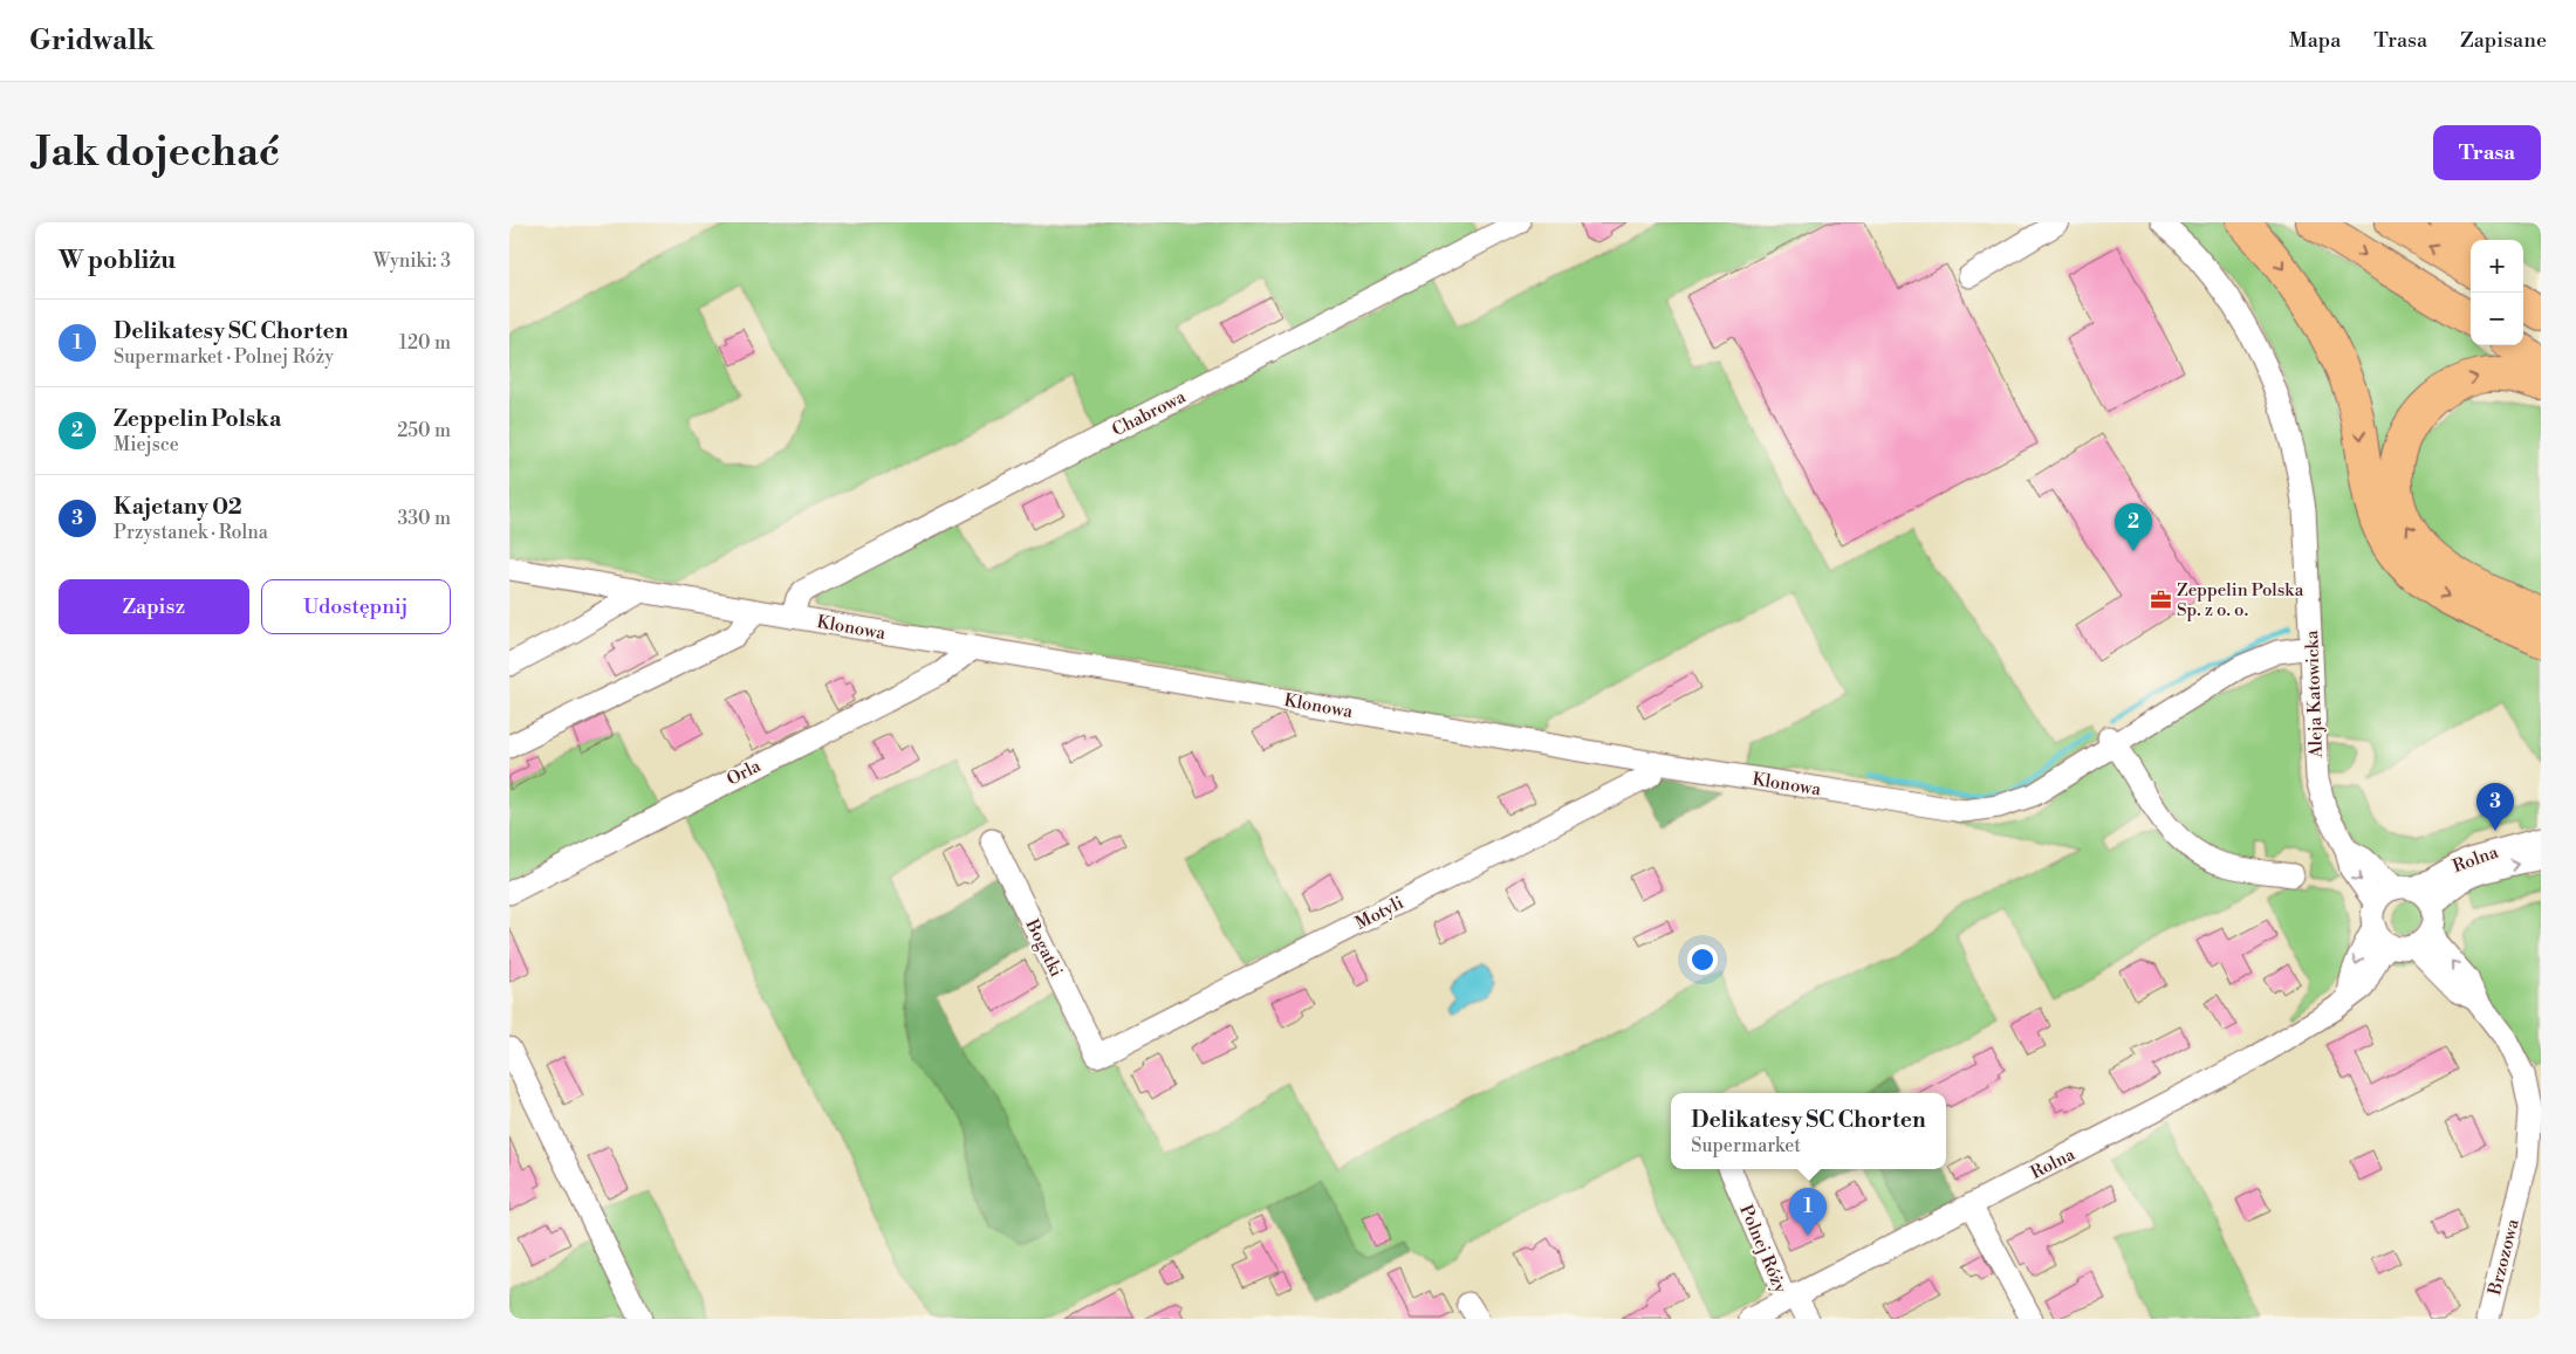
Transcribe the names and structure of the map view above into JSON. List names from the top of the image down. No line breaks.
{"streets":{"street":["Chabrowa","Klonowa","Aleja Katowicka","Orla","Rolna","Motyli","Bogatki","Polnej Róży","Brzozowa"]},"crossings":[["Chabrowa","Klonowa"],["Klonowa","Aleja Katowicka"],["Klonowa","Orla"],["Klonowa","Motyli"],["Aleja Katowicka","Rolna"],["Aleja Katowicka","Brzozowa"],["Rolna","Polnej Róży"],["Rolna","Brzozowa"],["Motyli","Bogatki"]],"places":{"office":["Zeppelin Polska Sp. z o. o."]},"page":{"header":"Gridwalk","nav":["Mapa","Trasa","Zapisane"],"buttons":["Trasa",["Zapisz","Udostępnij"]],"title":"Jak dojechać","heading":["W pobliżu","Wyniki: 3"],"map_buttons":["+","−"],"list":[{"mark":"1","name":"Delikatesy SC Chorten","note":"Supermarket · Polnej Róży","value":"120 m"},{"mark":"2","name":"Zeppelin Polska","note":"Miejsce","value":"250 m"},{"mark":"3","name":"Kajetany 02","note":"Przystanek · Rolna","value":"330 m"}],"pins":["2","3","1"],"popup":["Delikatesy SC Chorten","Supermarket"]}}
